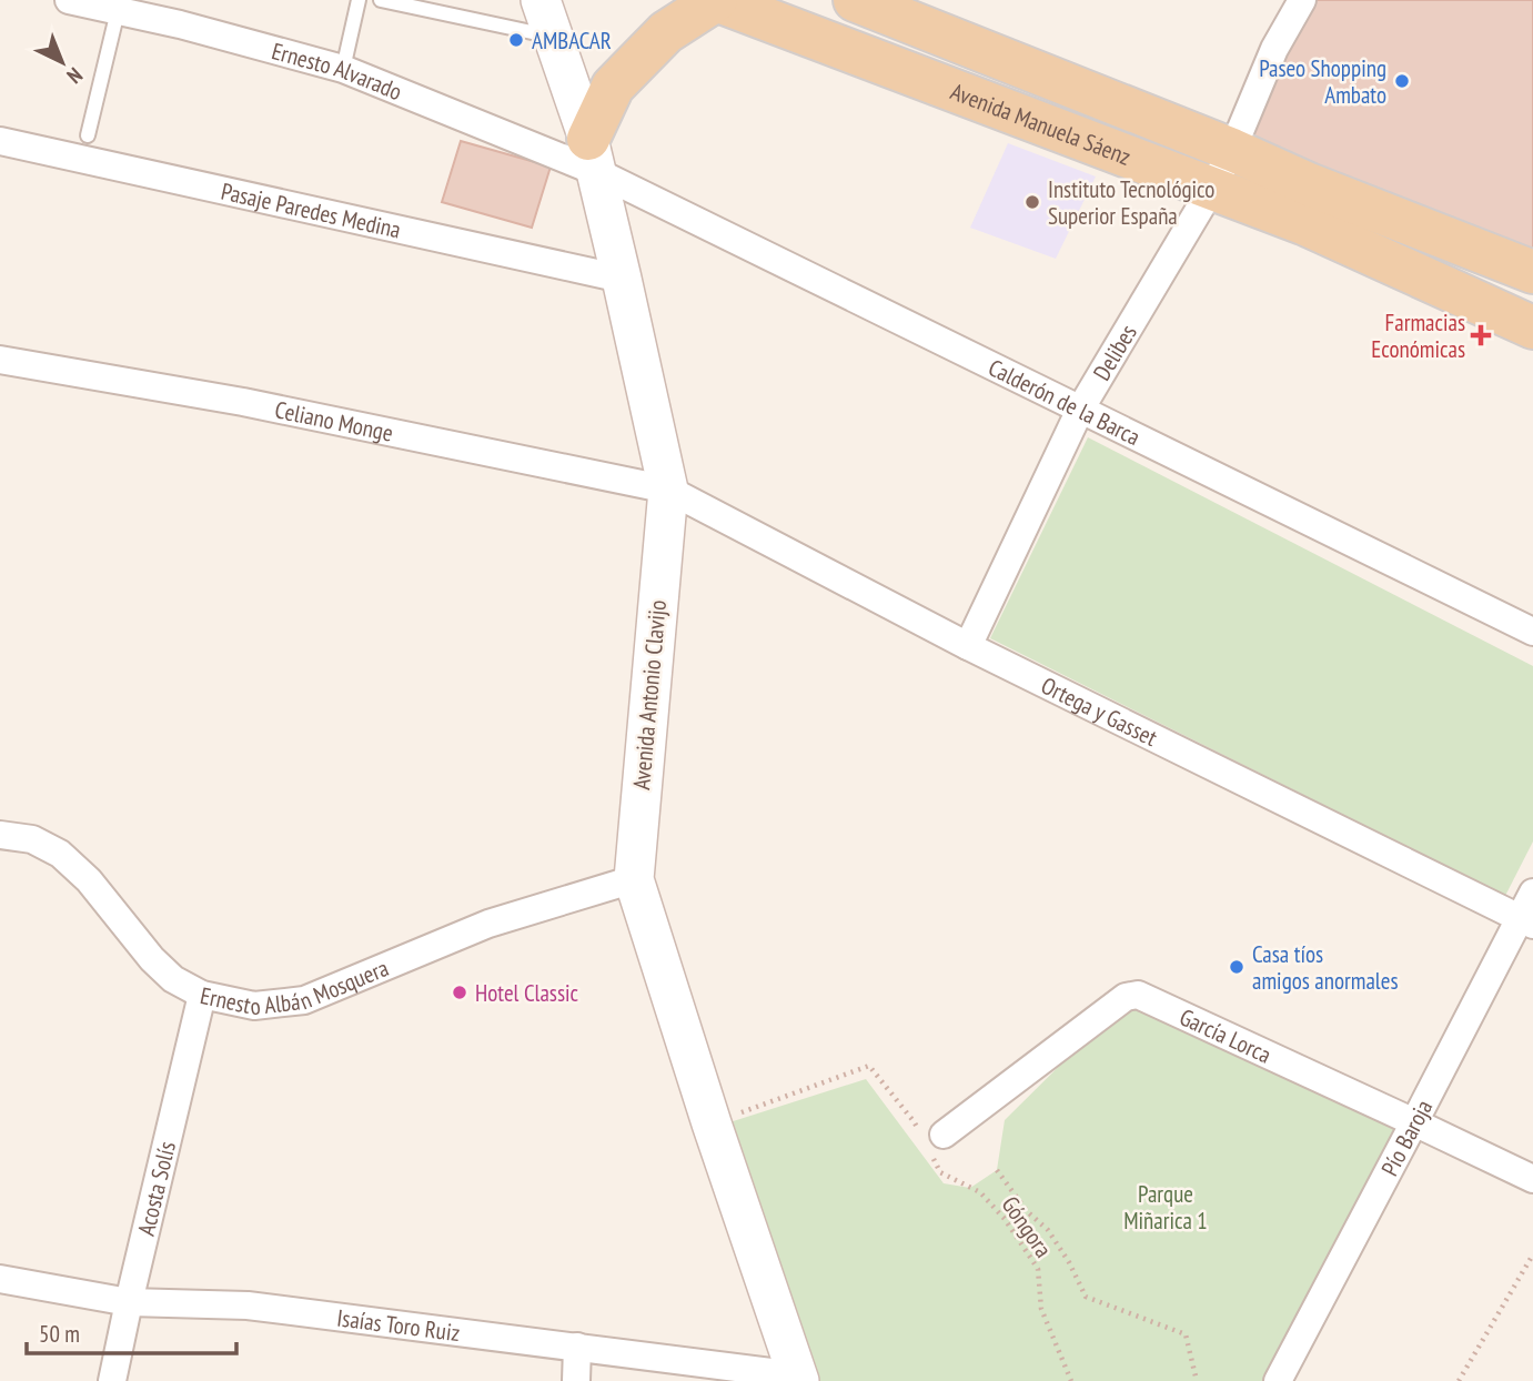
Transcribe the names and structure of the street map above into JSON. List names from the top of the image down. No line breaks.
{"streets":{"main road":["Avenida Manuela Sáenz","Avenida Antonio Clavijo"],"street":["Ernesto Alvarado","Pasaje Paredes Medina","Delibes","Calderón de la Barca","Celiano Monge","Ortega y Gasset","Ernesto Albán Mosquera","García Lorca","Pío Baroja","Acosta Solís","Isaías Toro Ruiz"],"path":["Góngora"]},"crossings":[["Ernesto Alvarado","Calderón de la Barca"],["Ernesto Alvarado","Avenida Antonio Clavijo"],["Avenida Manuela Sáenz","Delibes"],["Pasaje Paredes Medina","Avenida Antonio Clavijo"],["Delibes","Calderón de la Barca"],["Delibes","Ortega y Gasset"],["Calderón de la Barca","Avenida Antonio Clavijo"],["Celiano Monge","Avenida Antonio Clavijo"],["Celiano Monge","Ortega y Gasset"],["Avenida Antonio Clavijo","Ortega y Gasset"],["Avenida Antonio Clavijo","Ernesto Albán Mosquera"],["Avenida Antonio Clavijo","Góngora"],["Avenida Antonio Clavijo","Isaías Toro Ruiz"],["Ortega y Gasset","Pío Baroja"],["Ernesto Albán Mosquera","Acosta Solís"],["García Lorca","Pío Baroja"],["García Lorca","Góngora"],["Acosta Solís","Isaías Toro Ruiz"]],"parks":["Parque Miñarica 1"],"places":{"other":["AMBACAR","Paseo Shopping Ambato","Instituto Tecnológico Superior España","Casa tíos amigos anormales","Hotel Classic"],"health":["Farmacias Económicas"]},"scale_bar":"50 m","north":"bottom right"}
